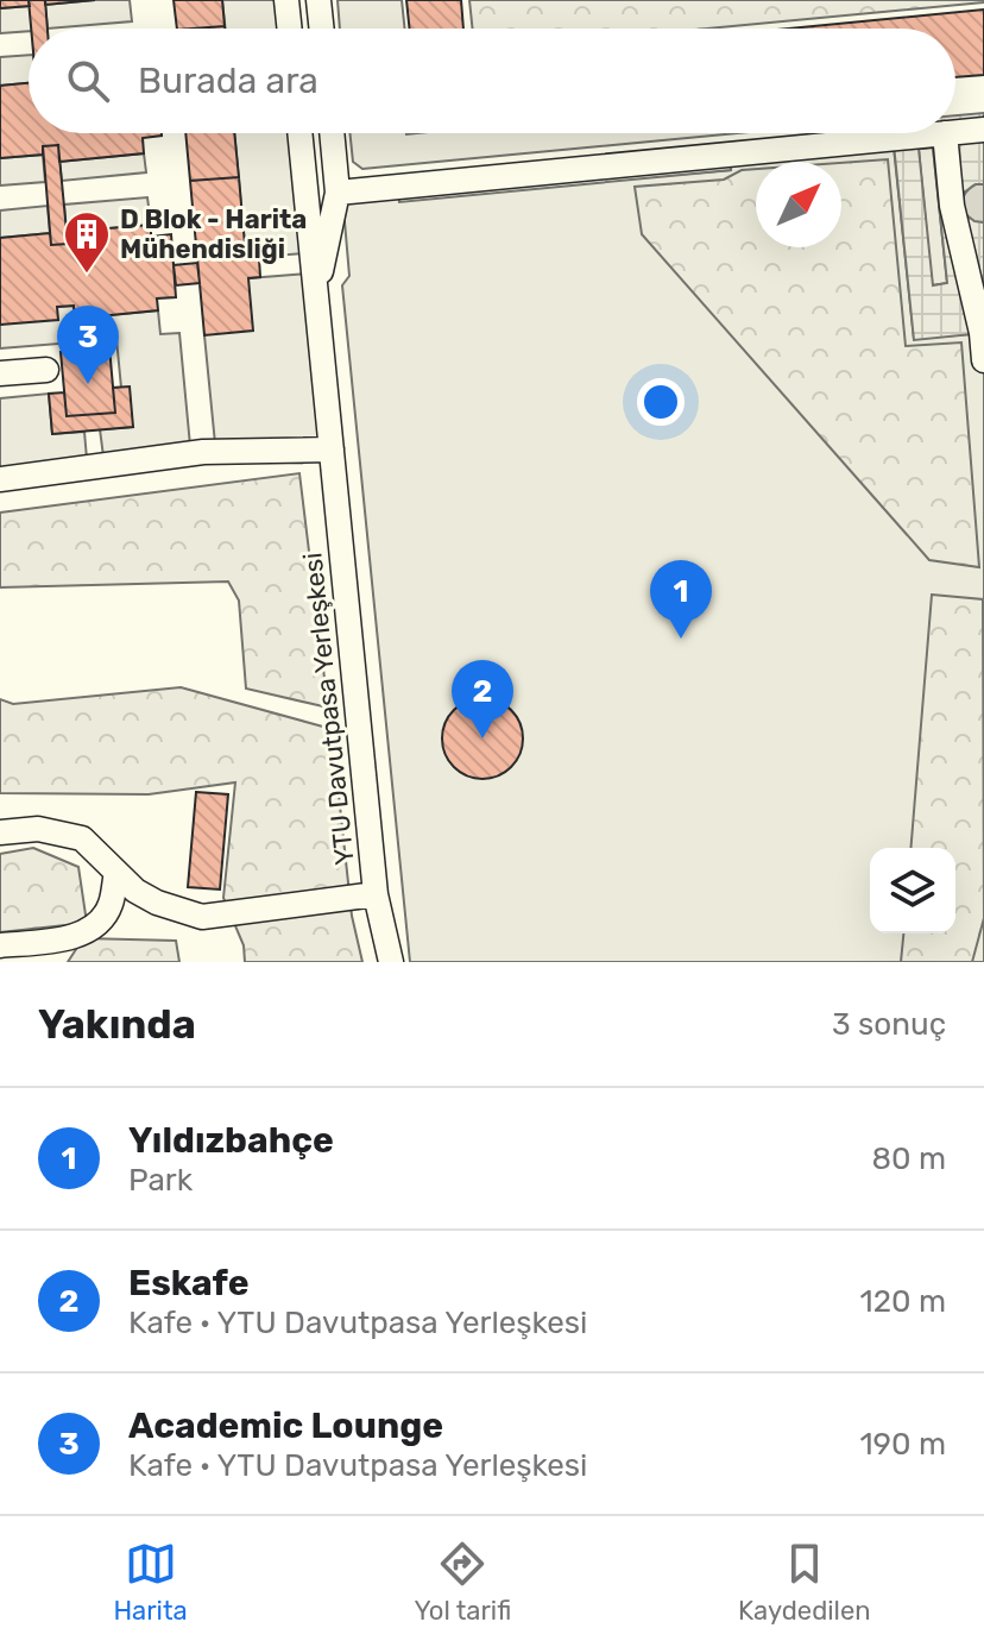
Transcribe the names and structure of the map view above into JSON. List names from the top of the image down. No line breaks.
{"streets":{"street":["YTU Davutpasa Yerleşkesi"]},"places":{"building":["D Blok - Harita Mühendisliği"]},"north":"top right","page":{"search":"Burada ara","pins":["3","1","2"],"heading":["Yakında","3 sonuç"],"list":[{"mark":"1","name":"Yıldızbahçe","note":"Park","value":"80 m"},{"mark":"2","name":"Eskafe","note":"Kafe · YTU Davutpasa Yerleşkesi","value":"120 m"},{"mark":"3","name":"Academic Lounge","note":"Kafe · YTU Davutpasa Yerleşkesi","value":"190 m"}],"nav":["Harita","Yol tarifi","Kaydedilen"]}}
